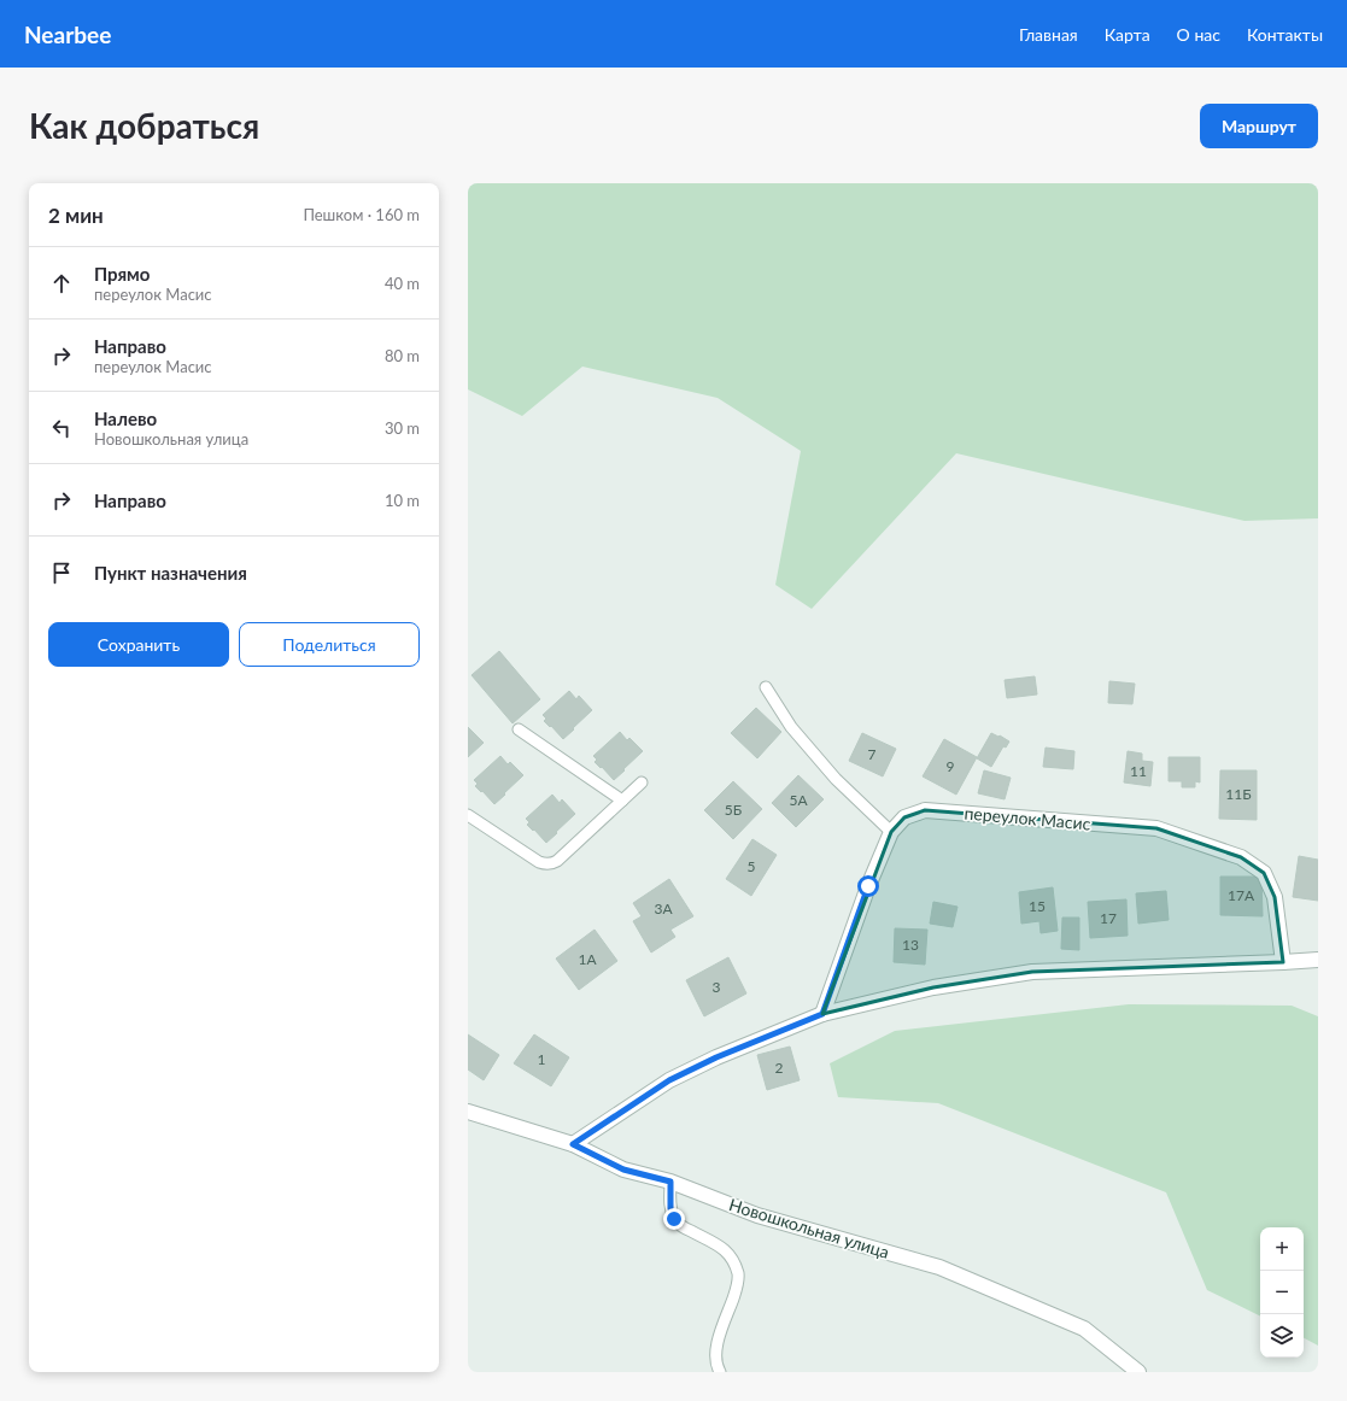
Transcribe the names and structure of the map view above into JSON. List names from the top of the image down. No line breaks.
{"streets":{"street":["переулок Масис","Новошкольная улица"]},"house_numbers":["7","9","11","11Б","5А","5Б","5","17А","15","3А","17","13","1А","3","1","2"],"page":{"header":"Nearbee","nav":["Главная","Карта","О нас","Контакты"],"buttons":["Маршрут",["Сохранить","Поделиться"]],"title":"Как добраться","heading":["2 мин","Пешком · 160 m"],"list":[["Прямо","переулок Масис","40 m"],["Направо","переулок Масис","80 m"],["Налево","Новошкольная улица","30 m"],["Направо","10 m"],"Пункт назначения"],"map_buttons":["+","−"]}}
